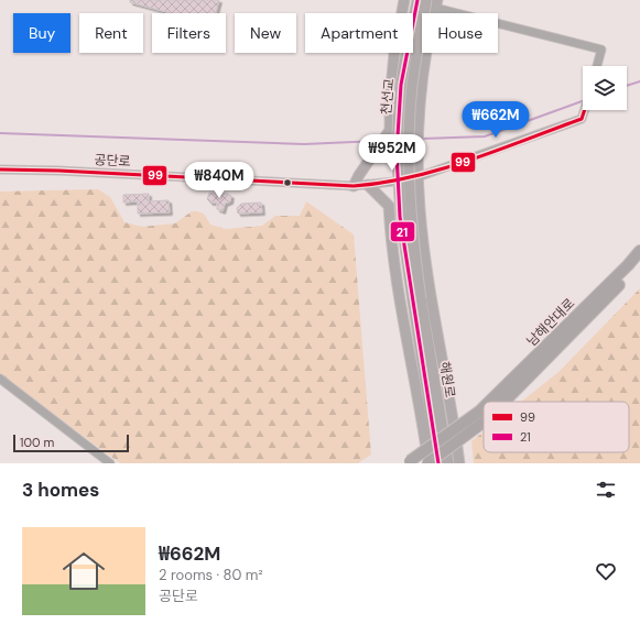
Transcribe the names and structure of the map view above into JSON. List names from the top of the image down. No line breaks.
{"streets":{"highway":["남해안대로"],"main road":["천선교","해원로"],"street":["공단로"]},"crossings":[["천선교","해원로"]],"lines":["transit line 21","transit line 99"],"legend":["99","21"],"scale_bar":"100 m","page":{"chip":["Buy","Rent","Filters","New","Apartment","House"],"price":["₩662M","₩952M","₩840M"],"scale":"100 m","heading":"3 homes","list":[{"name":"₩662M","note":"2 rooms · 80 m² · 공단로"}]}}
